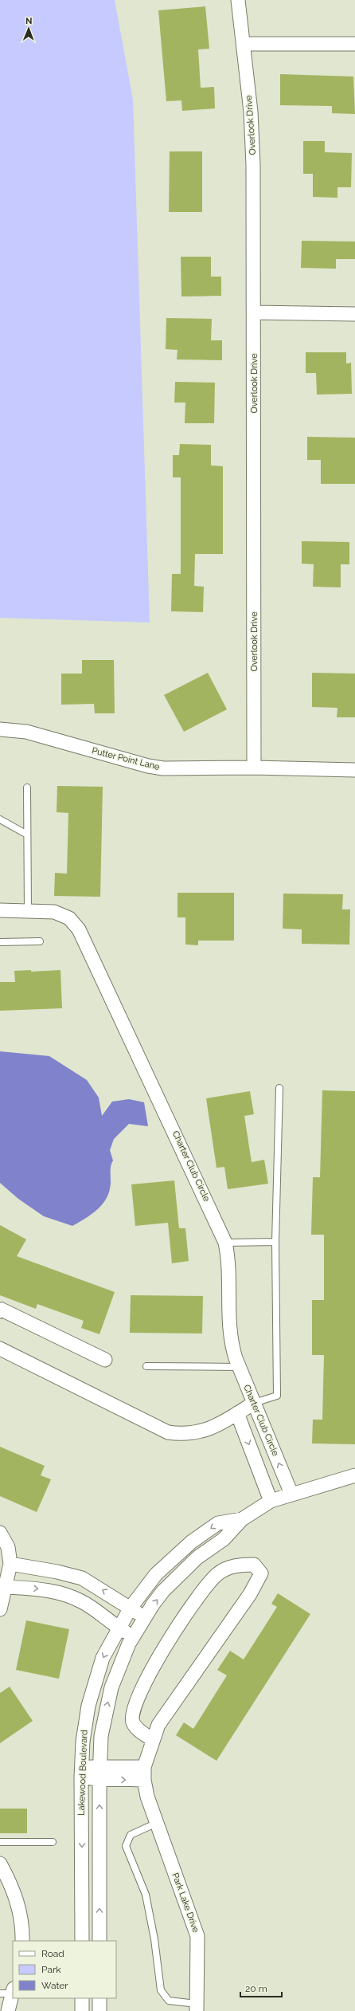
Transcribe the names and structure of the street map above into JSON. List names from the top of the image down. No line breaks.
{"streets":{"street":["Overlook Drive","Putter Point Lane","Charter Club Circle","Lakewood Boulevard","Park Lake Drive"]},"crossings":[["Overlook Drive","Putter Point Lane"],["Charter Club Circle","Lakewood Boulevard"]],"legend":["Road","Park","Water"],"scale_bar":"20 m","north":"top"}
